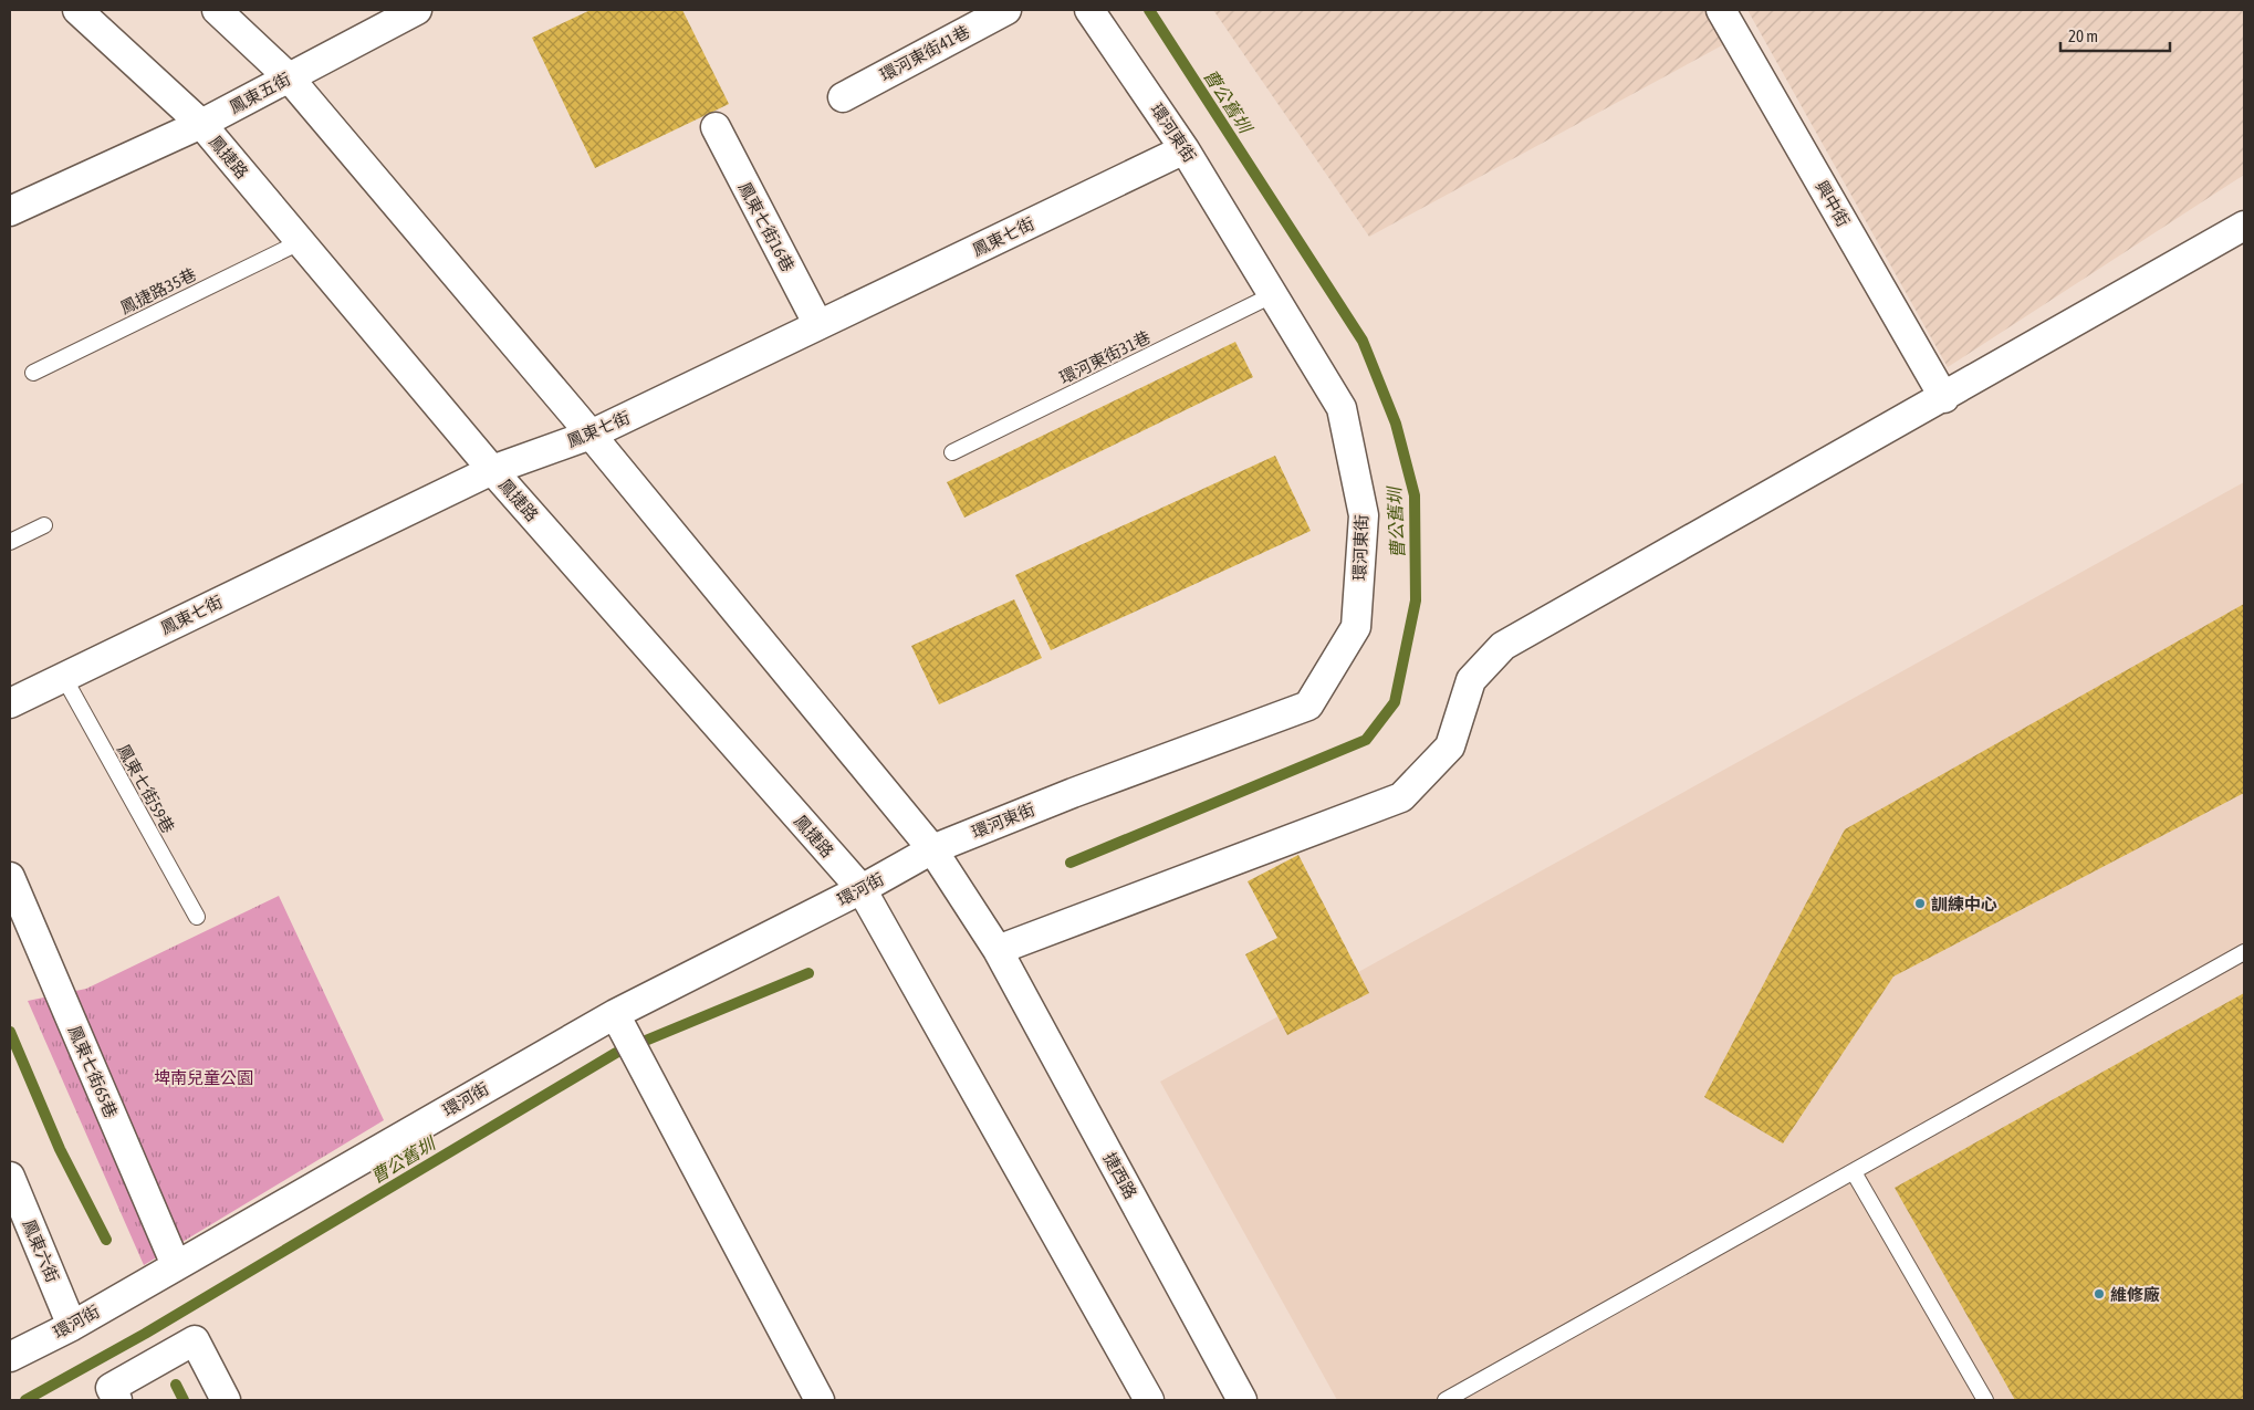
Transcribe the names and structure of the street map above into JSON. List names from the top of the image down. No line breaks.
{"streets":{"street":["環河東街41巷","鳳東五街","環河東街","鳳捷路","興中街","鳳東七街16巷","鳳東七街","環河街","鳳東七街65巷","捷西路","鳳東六街"],"lane":["鳳捷路35巷","環河東街31巷","鳳東七街59巷"]},"crossings":[["鳳東五街","鳳捷路"],["環河東街","鳳東七街"],["環河東街","環河東街31巷"],["環河東街","環河街"],["鳳捷路","鳳東七街"],["鳳捷路","鳳捷路35巷"],["鳳捷路","環河街"],["鳳東七街16巷","鳳東七街"],["鳳東七街","鳳東七街59巷"],["環河街","鳳東七街65巷"],["環河街","鳳東六街"]],"water":["曹公舊圳"],"parks":["埤南兒童公園"],"places":["訓練中心","維修廠"],"scale_bar":"20 m"}
